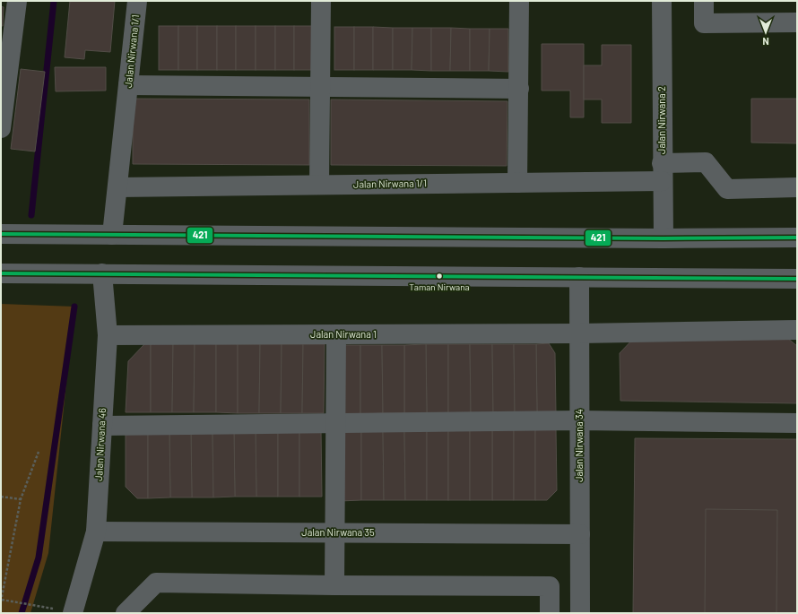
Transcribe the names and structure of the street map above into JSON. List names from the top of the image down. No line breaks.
{"streets":{"street":["Jalan Nirwana 1/1","Jalan Nirwana 2","Jalan Nirwana 1","Jalan Nirwana 46","Jalan Nirwana 34","Jalan Nirwana 35"]},"crossings":[["Jalan Nirwana 1/1","Jalan Nirwana 2"],["Jalan Nirwana 1","Jalan Nirwana 46"],["Jalan Nirwana 1","Jalan Nirwana 34"],["Jalan Nirwana 46","Jalan Nirwana 35"],["Jalan Nirwana 34","Jalan Nirwana 35"]],"places":["Taman Nirwana"],"lines":["transit line 421"],"north":"bottom"}
